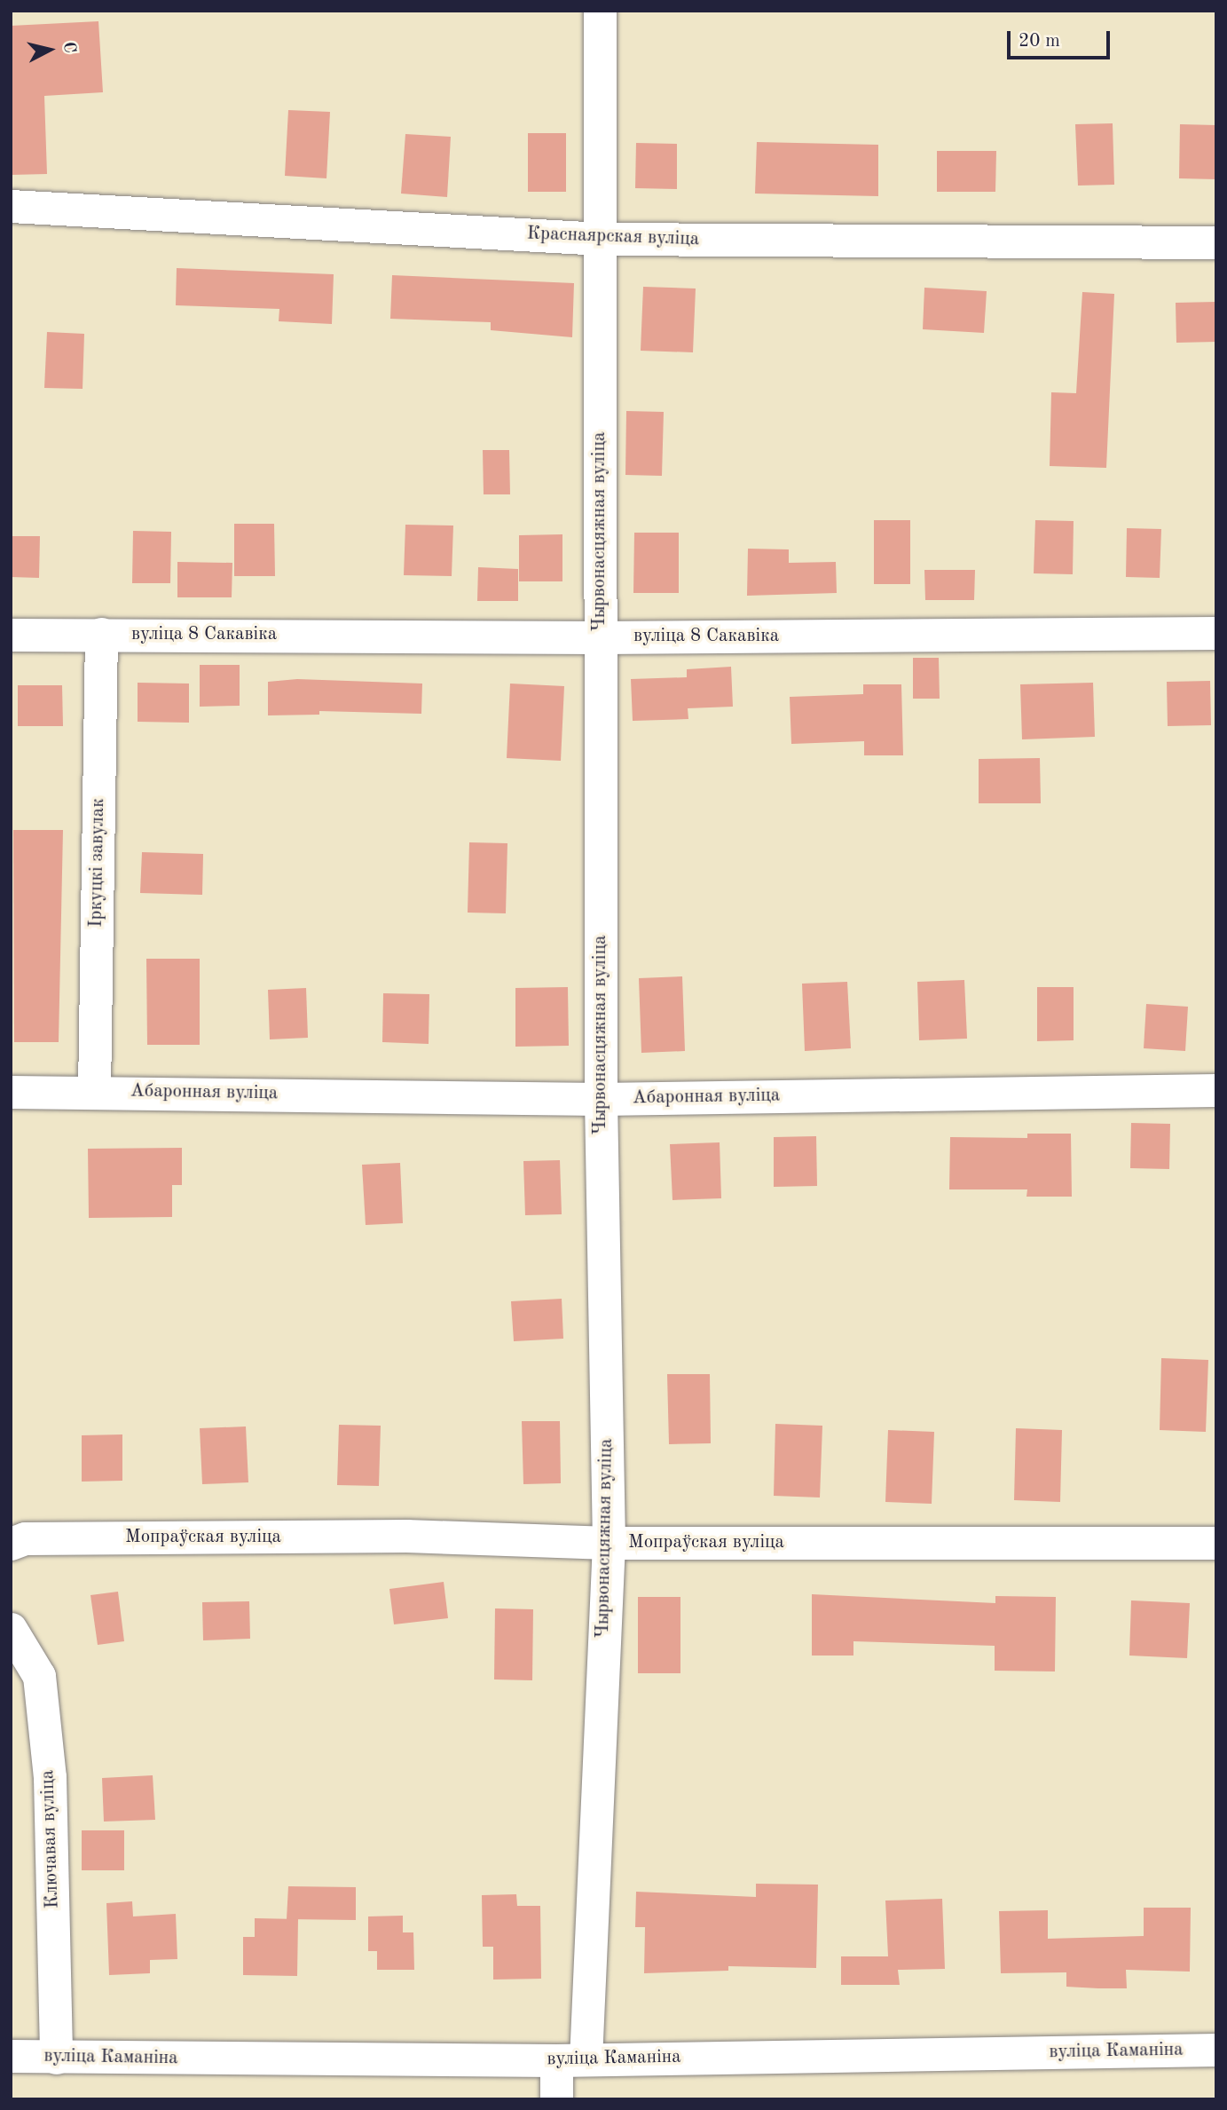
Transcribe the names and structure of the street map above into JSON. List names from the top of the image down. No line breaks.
{"streets":{"street":["Краснаярская вуліца","Чырвонасцяжная вуліца","вуліца 8 Сакавіка","Іркуцкі завулак","Абаронная вуліца","Мопраўская вуліца","Ключавая вуліца","вуліца Каманіна"]},"crossings":[["Краснаярская вуліца","Чырвонасцяжная вуліца"],["Чырвонасцяжная вуліца","вуліца 8 Сакавіка"],["Чырвонасцяжная вуліца","Абаронная вуліца"],["Чырвонасцяжная вуліца","Мопраўская вуліца"],["Чырвонасцяжная вуліца","вуліца Каманіна"],["вуліца 8 Сакавіка","Іркуцкі завулак"],["Іркуцкі завулак","Абаронная вуліца"],["Ключавая вуліца","вуліца Каманіна"]],"scale_bar":"20 m","north":"right"}
